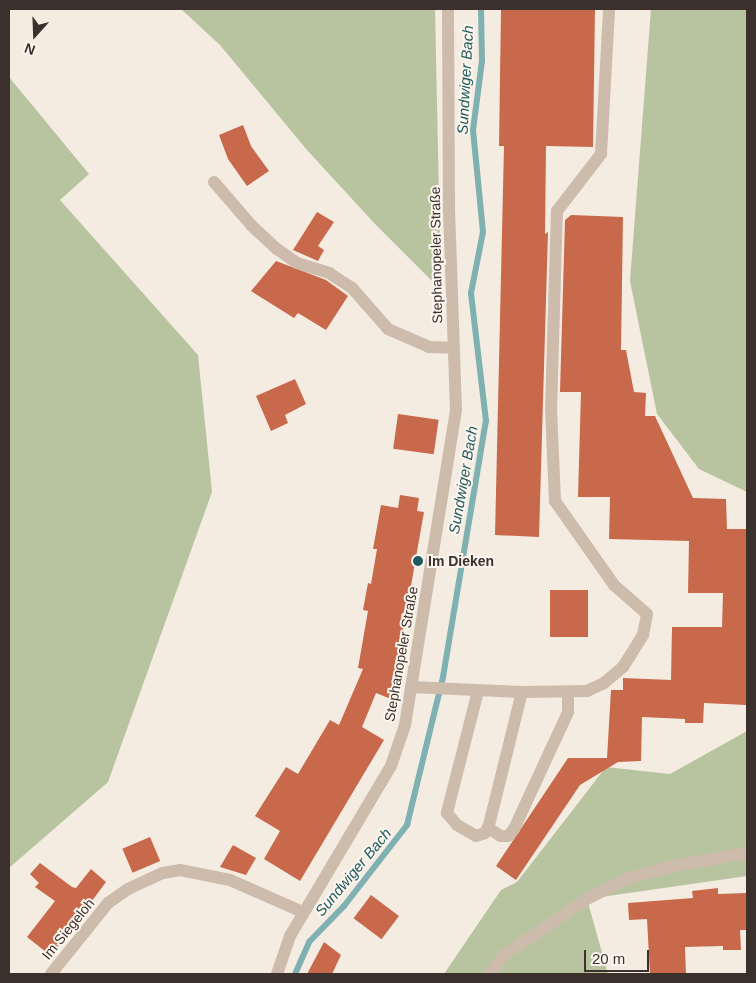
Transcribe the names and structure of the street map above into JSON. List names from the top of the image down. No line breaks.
{"streets":{"street":["Stephanopeler Straße","Im Siegeloh"]},"crossings":[["Stephanopeler Straße","Im Siegeloh"]],"water":["Sundwiger Bach"],"places":["Im Dieken"],"scale_bar":"20 m","north":"bottom"}
